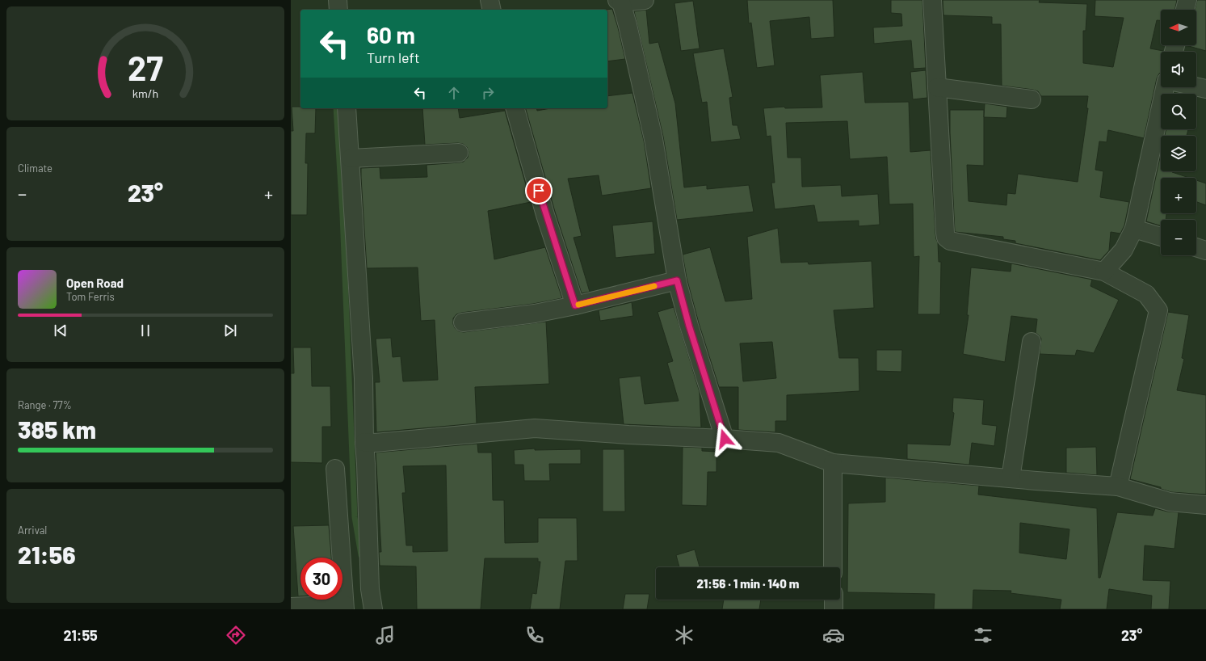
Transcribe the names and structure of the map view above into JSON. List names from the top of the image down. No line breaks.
{"north":"left","page":{"map_buttons":["+","−"],"turn":["60 m","Turn left"],"tile":["Climate",["Range · 77%","385 km"],["Arrival","21:56"]],"heat":["−","23°","+"],"song":["Open Road","Tom Ferris"],"limit":"30","trip":"21:56 · 1 min · 140 m","tabs":["21:55","23°"],"gauge":["27","km/h"]}}
